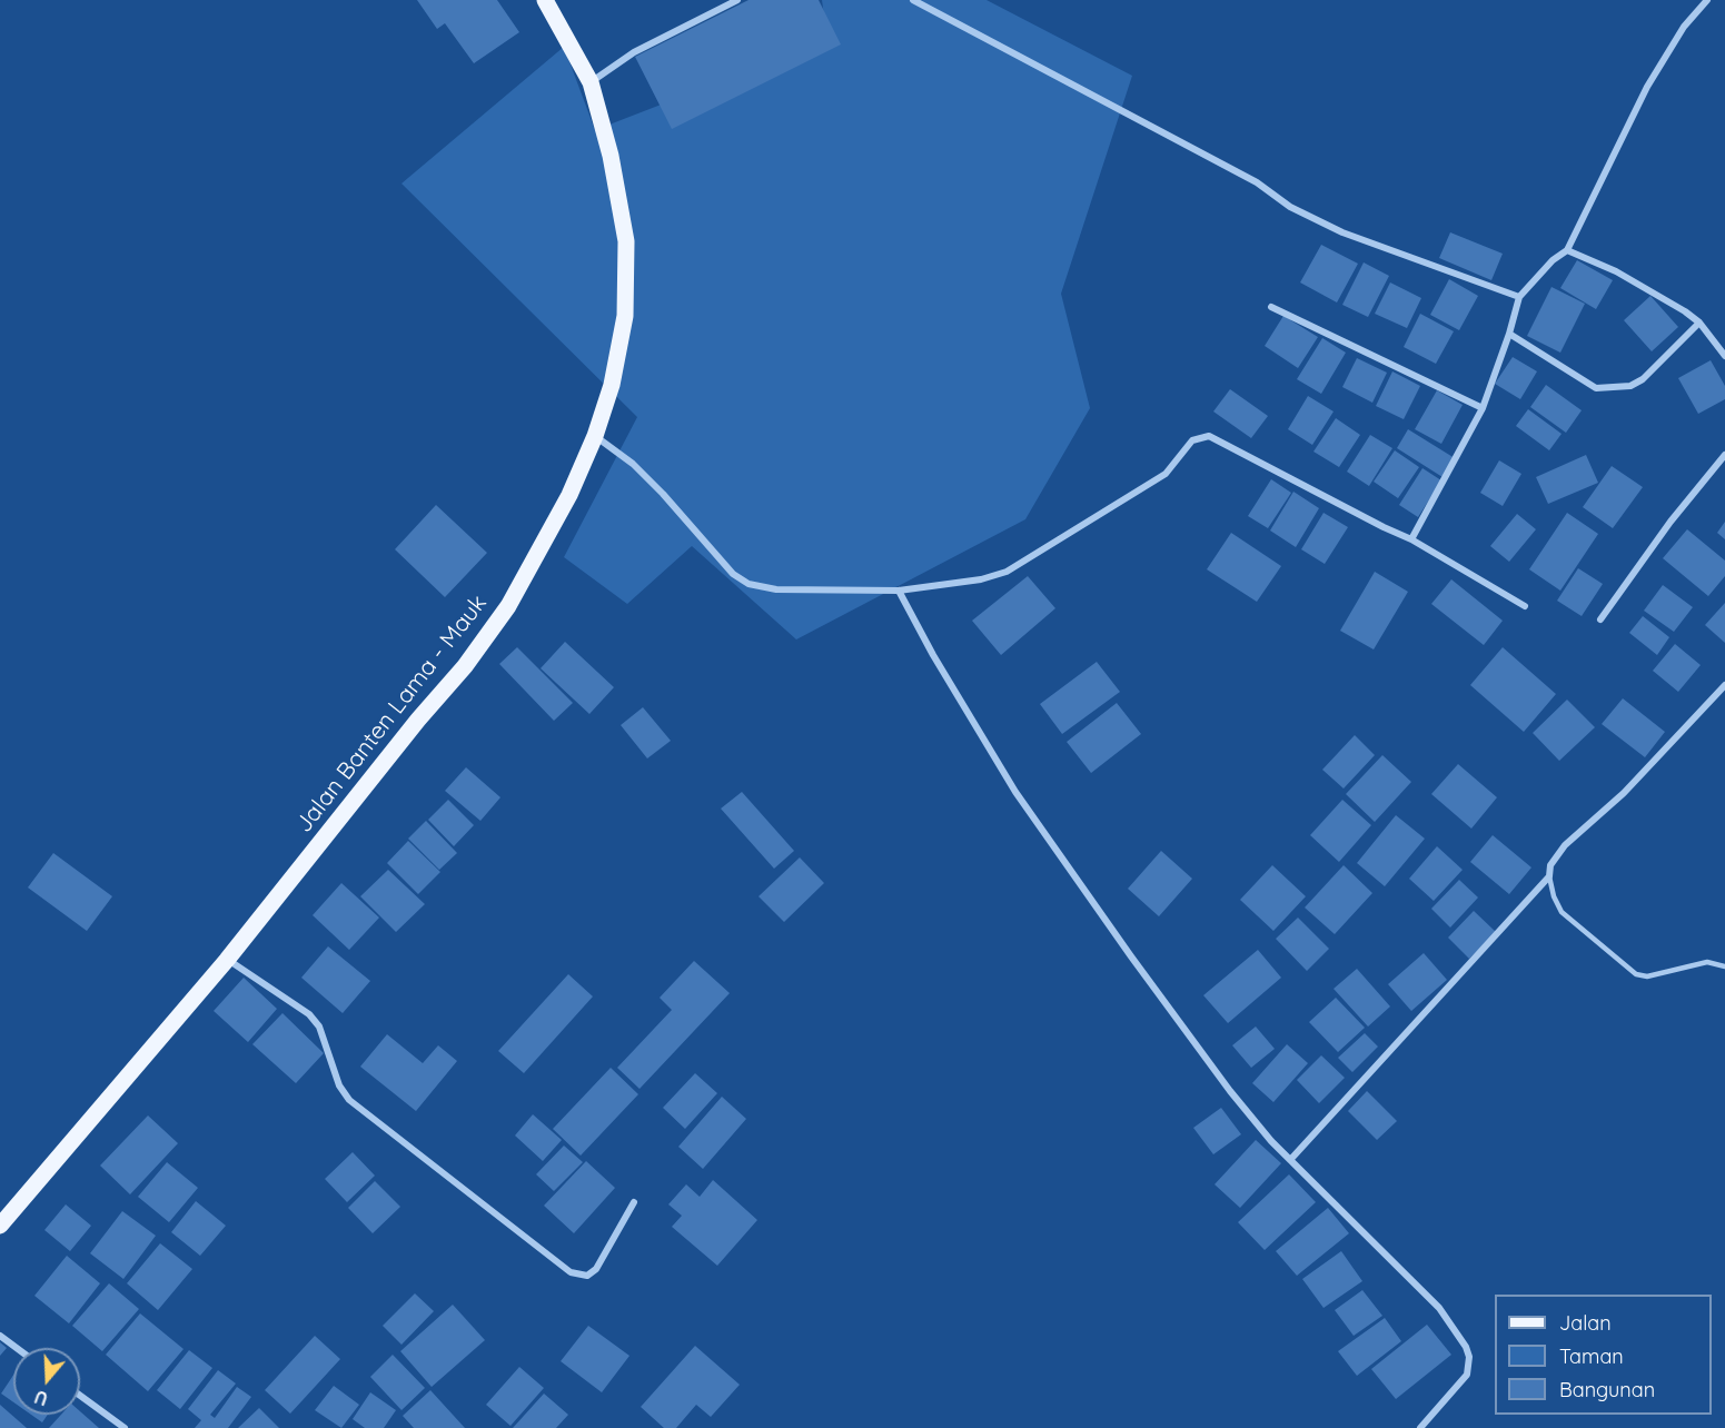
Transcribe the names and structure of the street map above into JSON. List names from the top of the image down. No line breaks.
{"streets":{"main road":["Jalan Banten Lama - Mauk"]},"legend":["Jalan","Taman","Bangunan"],"north":"bottom"}
